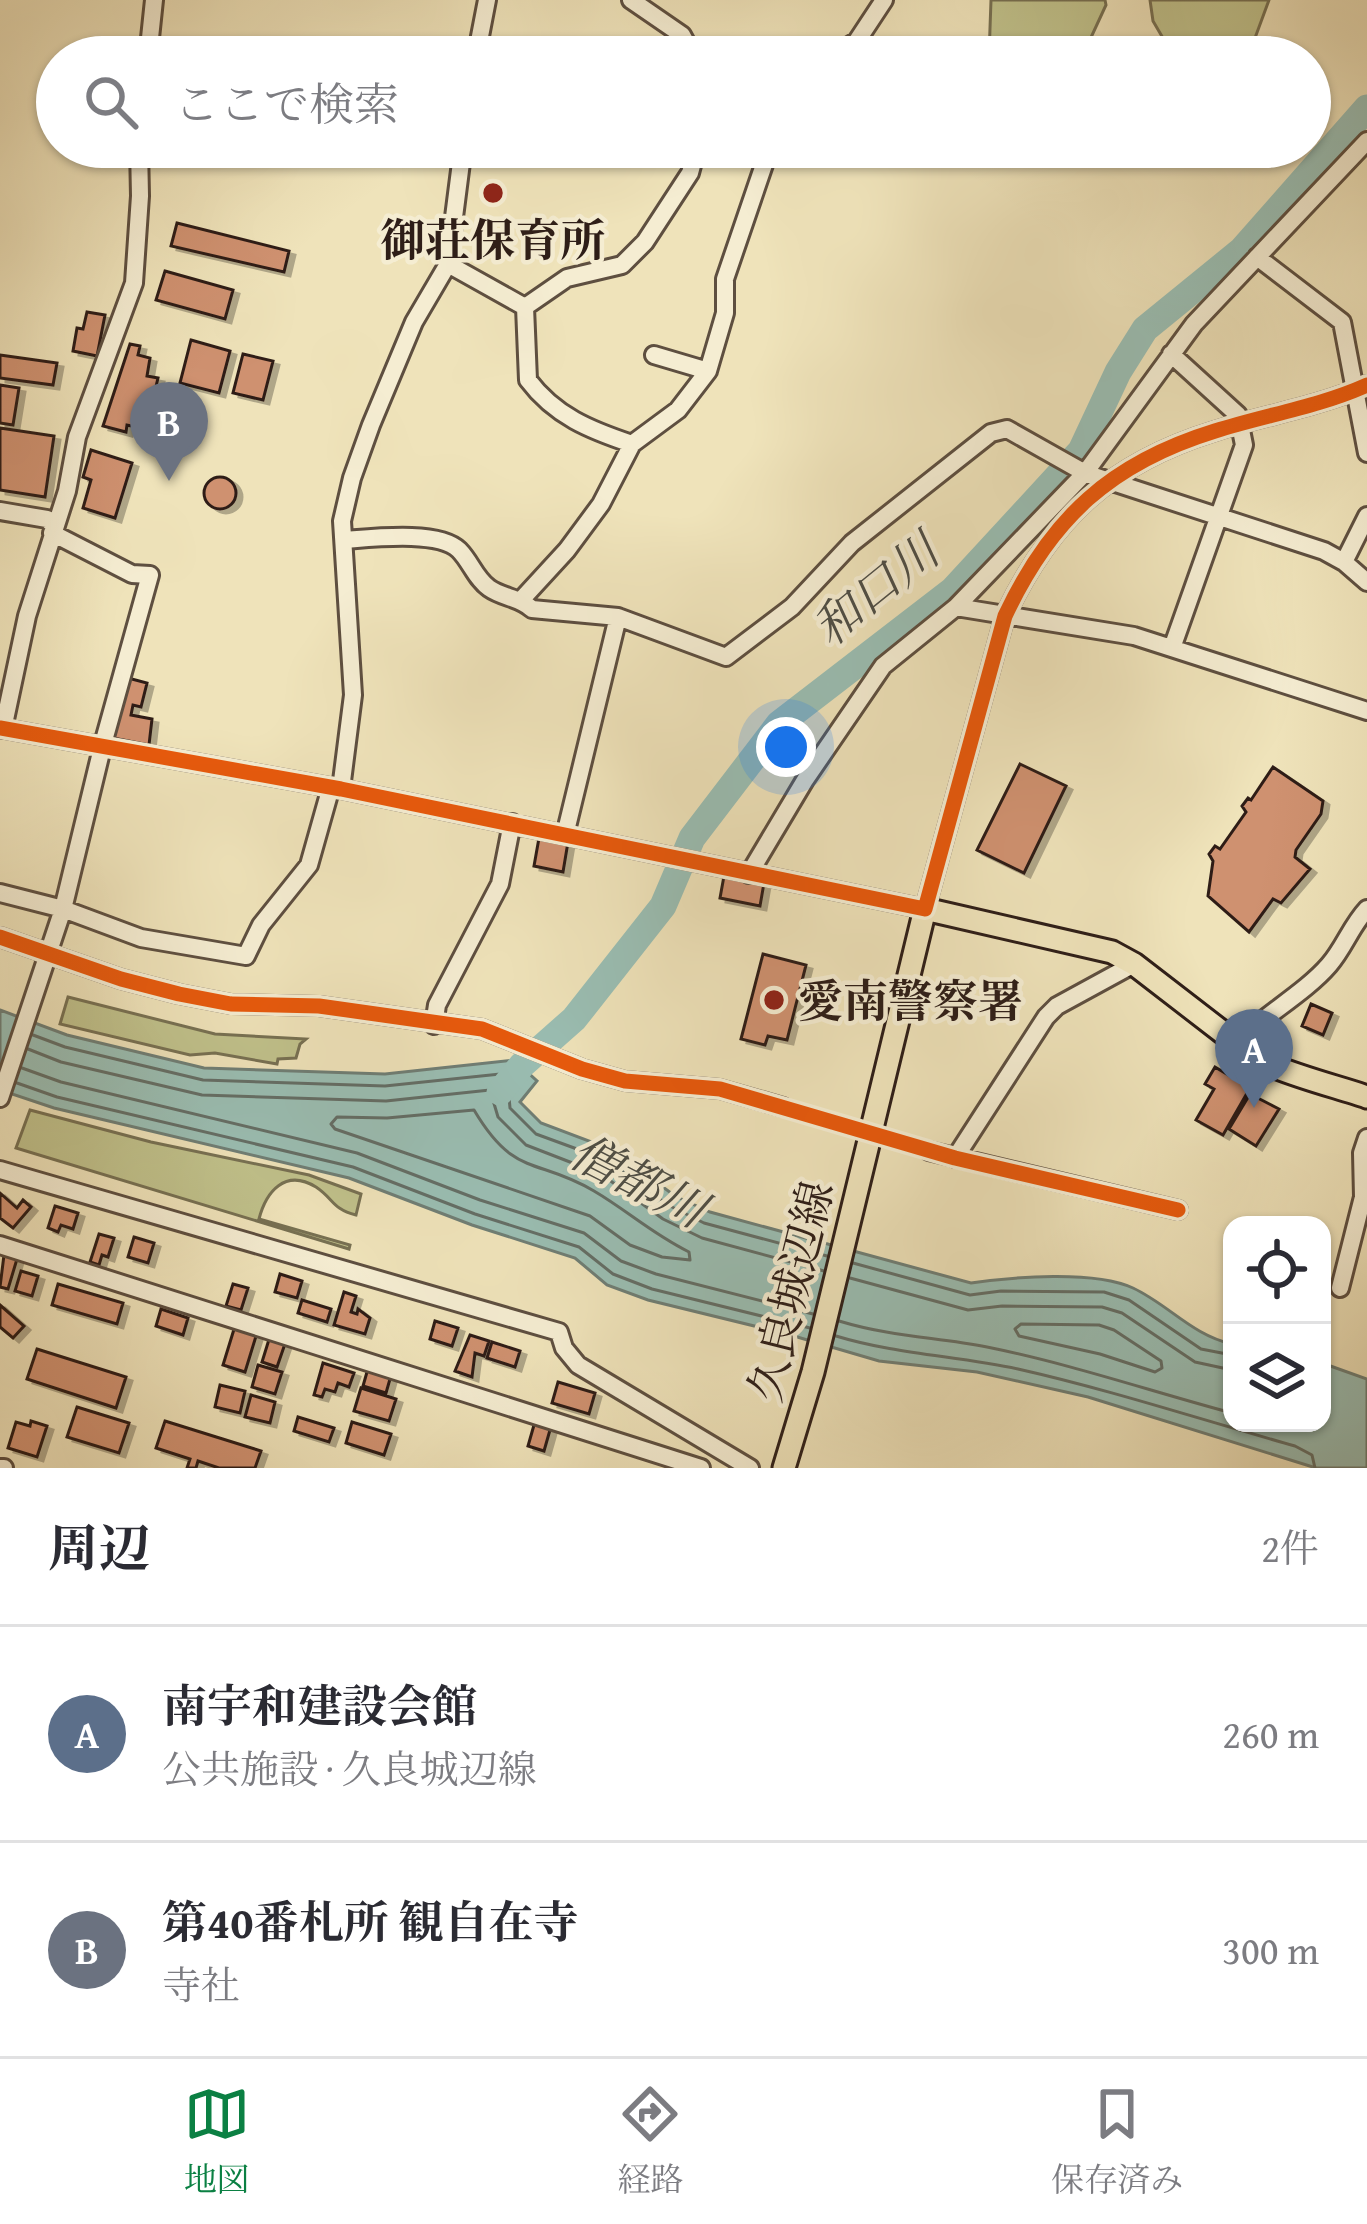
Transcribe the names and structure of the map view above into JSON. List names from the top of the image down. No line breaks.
{"streets":{"main road":["久良城辺線"]},"water":["和口川","僧都川"],"places":["御荘保育所","愛南警察署"],"page":{"search":"ここで検索","pins":["B","A"],"heading":["周辺","2件"],"list":[{"mark":"A","name":"南宇和建設会館","note":"公共施設 · 久良城辺線","value":"260 m"},{"mark":"B","name":"第40番札所 観自在寺","note":"寺社","value":"300 m"}],"nav":["地図","経路","保存済み"]}}
